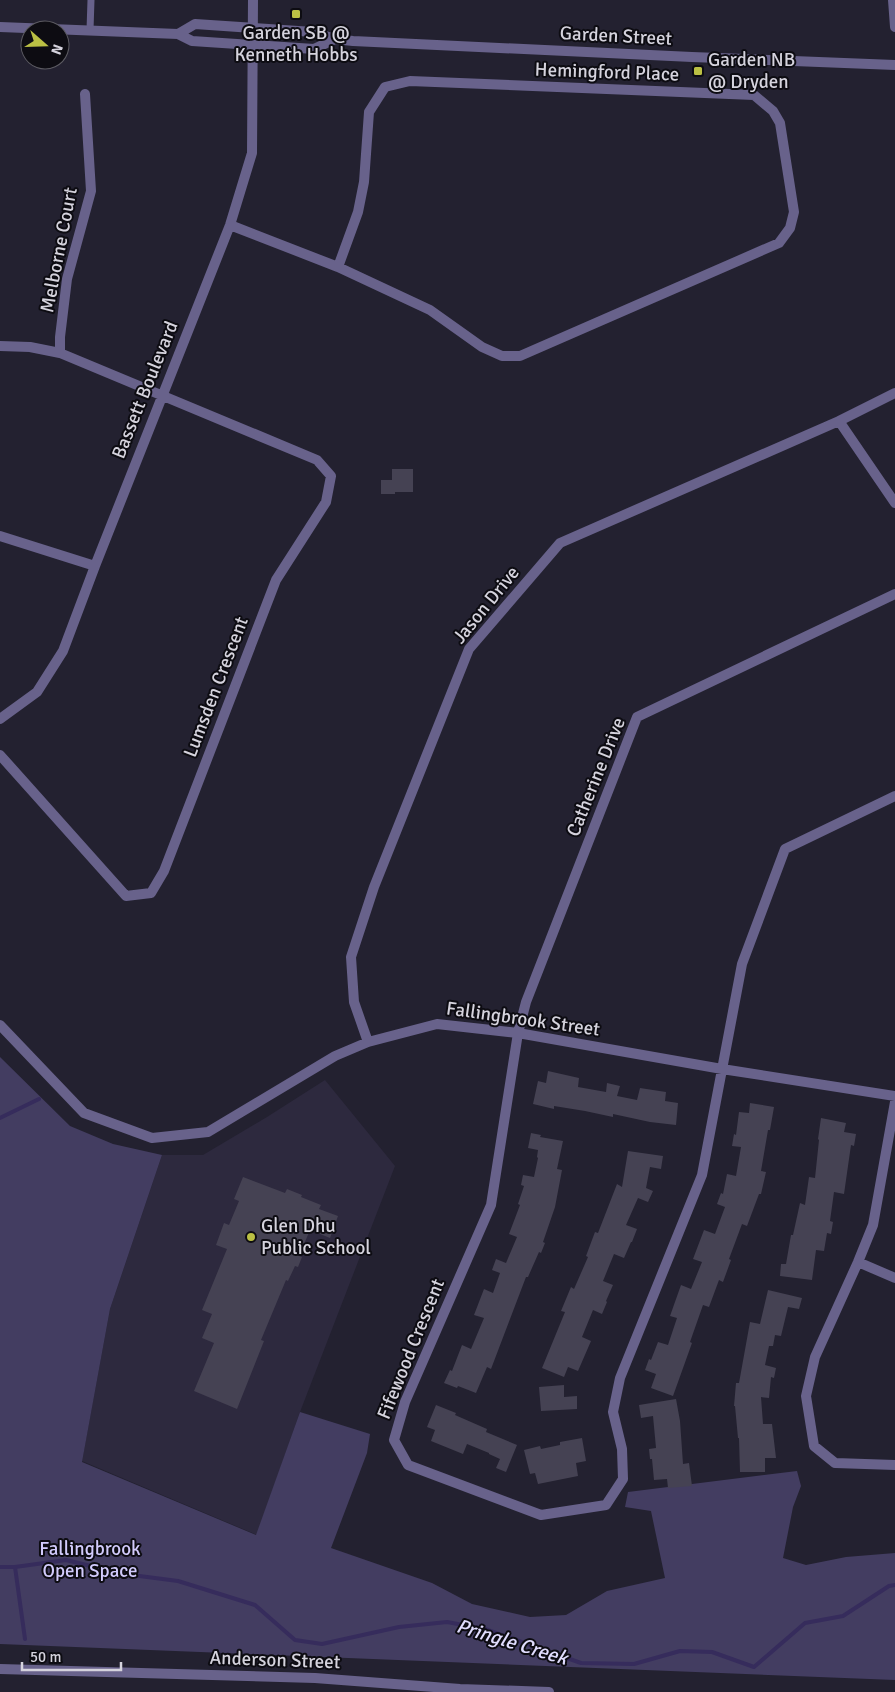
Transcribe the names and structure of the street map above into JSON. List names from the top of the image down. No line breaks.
{"streets":{"street":["Garden Street","Hemingford Place","Melborne Court","Bassett Boulevard","Jason Drive","Lumsden Crescent","Catherine Drive","Fallingbrook Street","Fifewood Crescent","Anderson Street"]},"crossings":[["Garden Street","Bassett Boulevard"],["Hemingford Place","Bassett Boulevard"],["Bassett Boulevard","Lumsden Crescent"],["Jason Drive","Fallingbrook Street"],["Catherine Drive","Fallingbrook Street"],["Catherine Drive","Fifewood Crescent"],["Fallingbrook Street","Fifewood Crescent"]],"water":["Pringle Creek"],"parks":["Fallingbrook Open Space"],"places":{"transit":["Garden SB @ Kenneth Hobbs","Garden NB @ Dryden"],"other":["Glen Dhu Public School"]},"scale_bar":"50 m","north":"right"}
